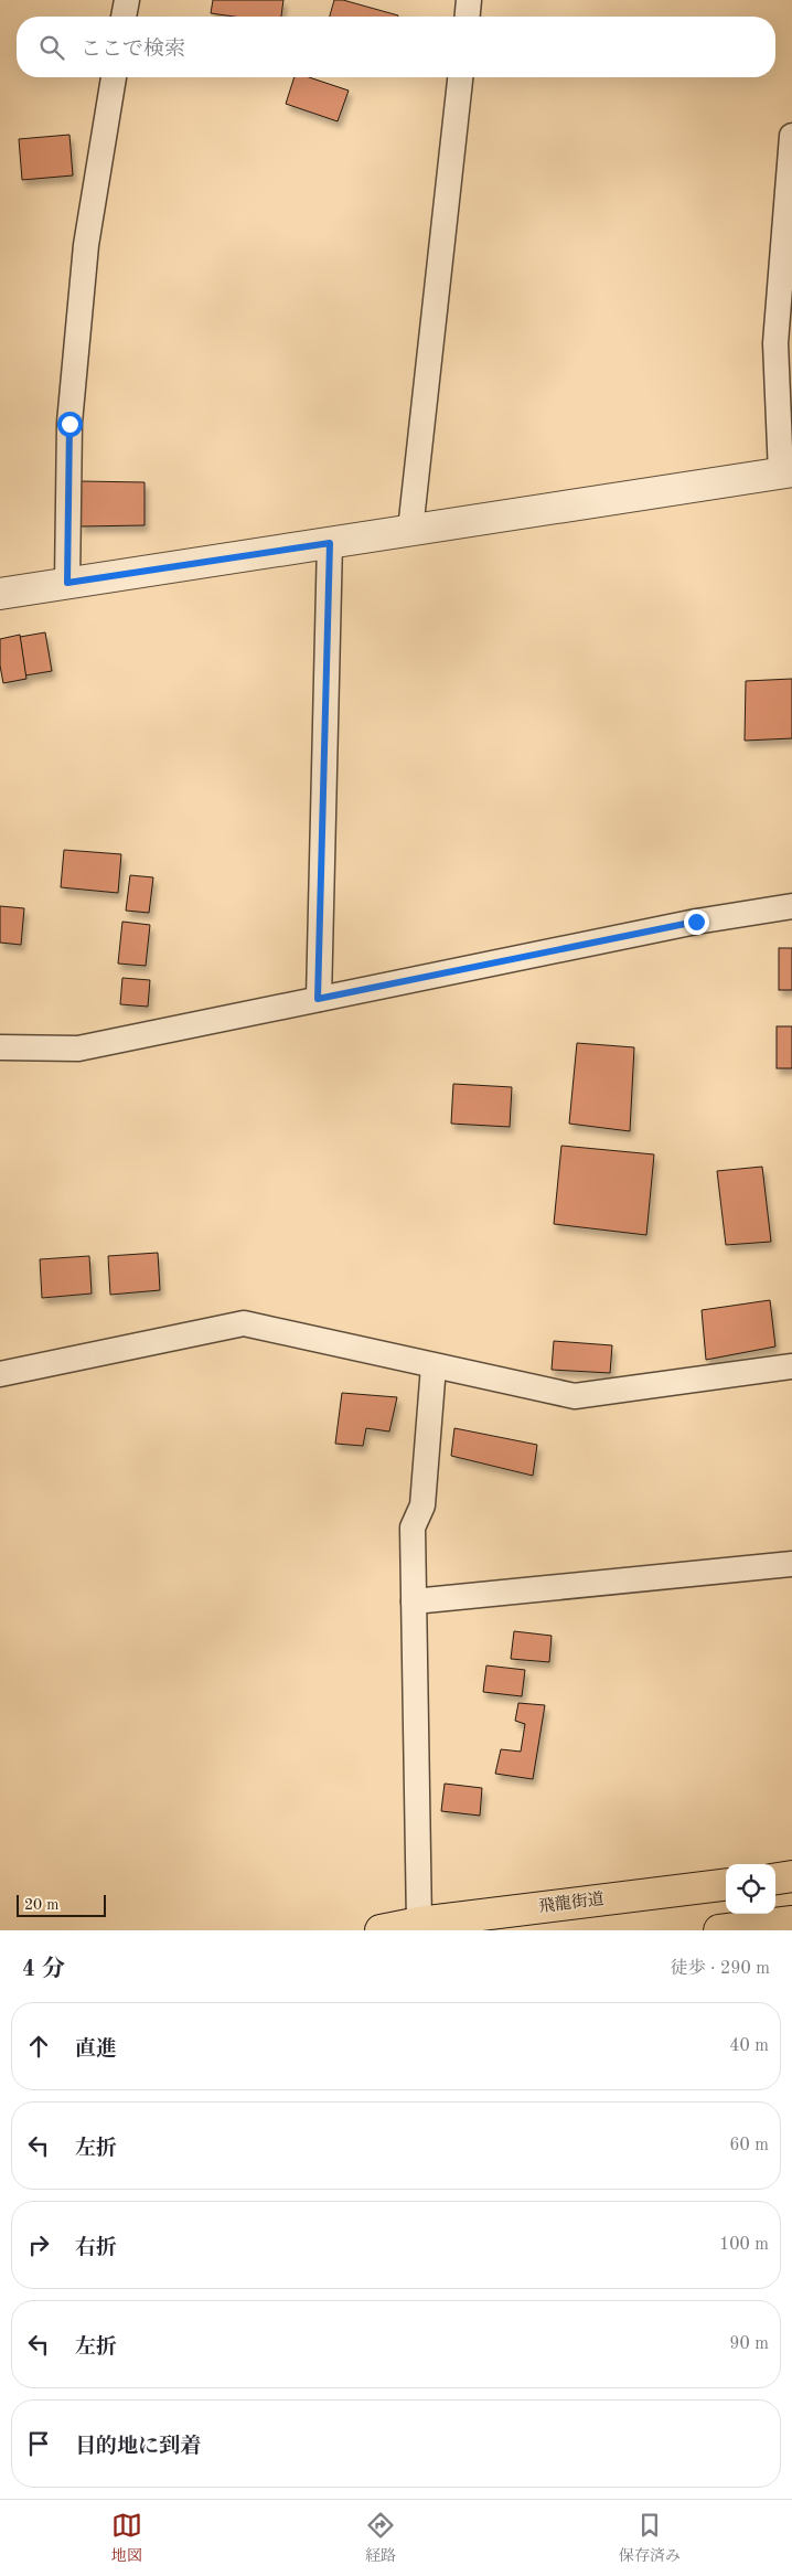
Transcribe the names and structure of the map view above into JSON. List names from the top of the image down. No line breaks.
{"streets":{"highway":["飛龍街道"]},"scale_bar":"20 m","page":{"search":"ここで検索","scale":"20 m","heading":["4 分","徒歩 · 290 m"],"list":[["直進","40 m"],["左折","60 m"],["右折","100 m"],["左折","90 m"],"目的地に到着"],"nav":["地図","経路","保存済み"]}}
